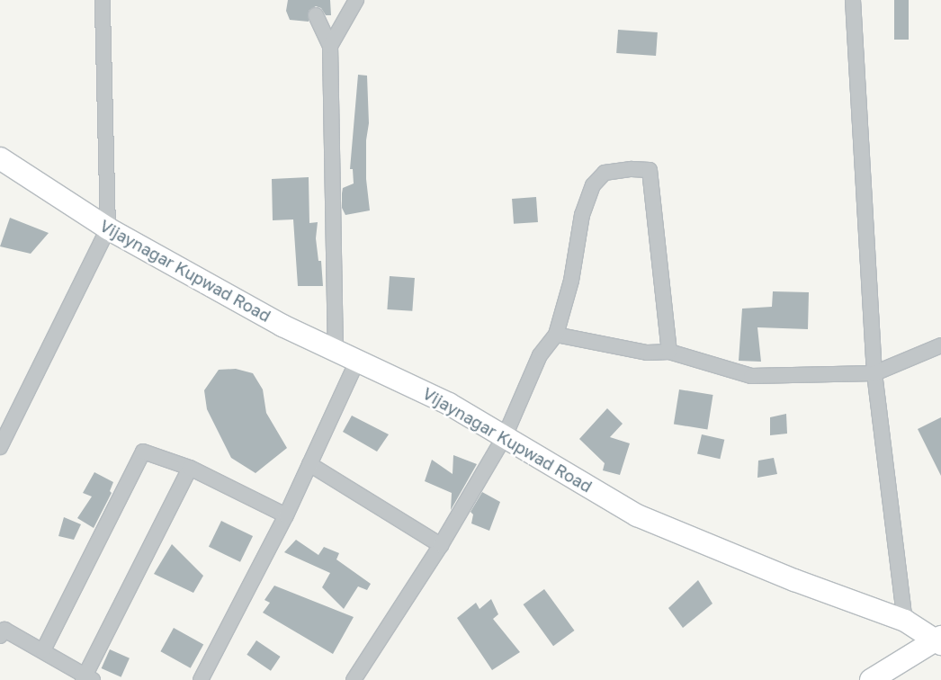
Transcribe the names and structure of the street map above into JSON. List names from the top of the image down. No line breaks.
{"streets":{"street":["Vijaynagar Kupwad Road"]}}
